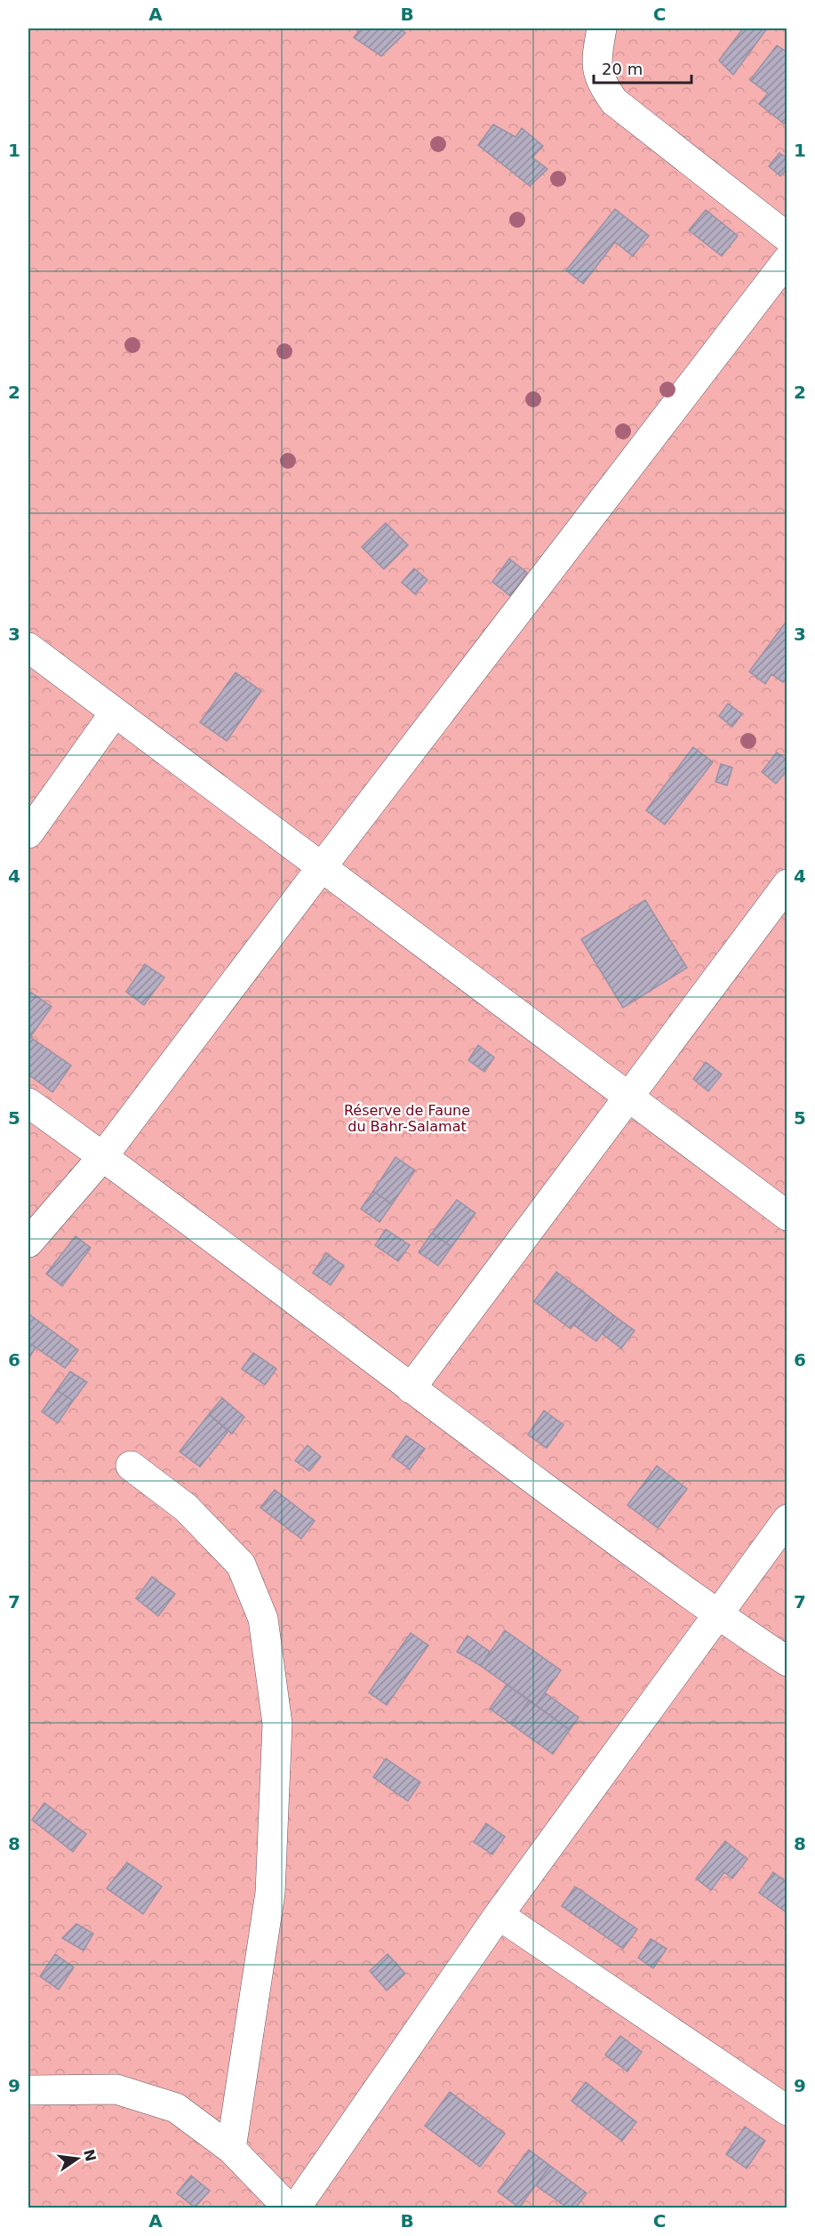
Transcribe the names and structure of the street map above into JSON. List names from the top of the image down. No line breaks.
{"parks":["Réserve de Faune du Bahr-Salamat"],"scale_bar":"20 m","north":"right","grid":{"columns":["A","B","C"],"rows":["1","2","3","4","5","6","7","8","9"]}}
